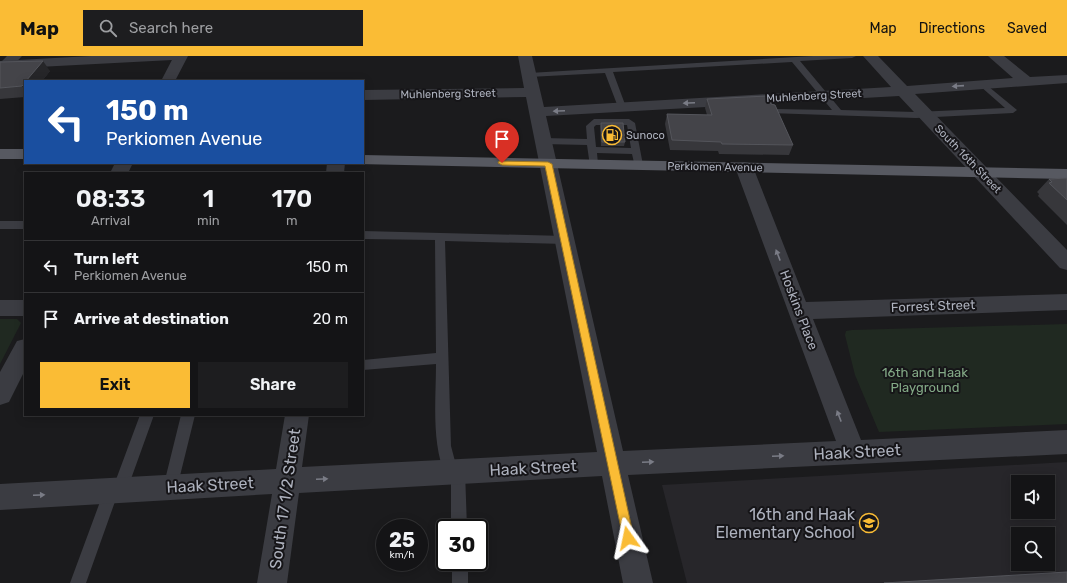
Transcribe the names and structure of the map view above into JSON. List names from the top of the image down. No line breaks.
{"streets":{"main road":["Perkiomen Avenue"],"street":["Muhlenberg Street","South 16th Street","Forrest Street","Hoskins Place","Haak Street","South 17 1/2 Street"]},"crossings":[["Muhlenberg Street","South 16th Street"],["South 16th Street","Perkiomen Avenue"],["Perkiomen Avenue","Hoskins Place"],["Forrest Street","Hoskins Place"],["Hoskins Place","Haak Street"],["Haak Street","South 17 1/2 Street"]],"one_way":["Muhlenberg Street","Hoskins Place","Haak Street"],"parks":["16th and Haak Playground"],"places":{"fuel station":["Sunoco"],"school or university":["16th and Haak Elementary School"]},"page":{"header":"Map","search":"Search here","nav":["Map","Directions","Saved"],"turn":["150 m","Perkiomen Avenue"],"eta":["08:33","Arrival","1","min","170","m"],"list":[{"name":"Turn left","note":"Perkiomen Avenue","value":"150 m"},{"name":"Arrive at destination","value":"20 m"}],"buttons":["Exit","Share"],"speed":"25 km/h","limit":"30"}}
